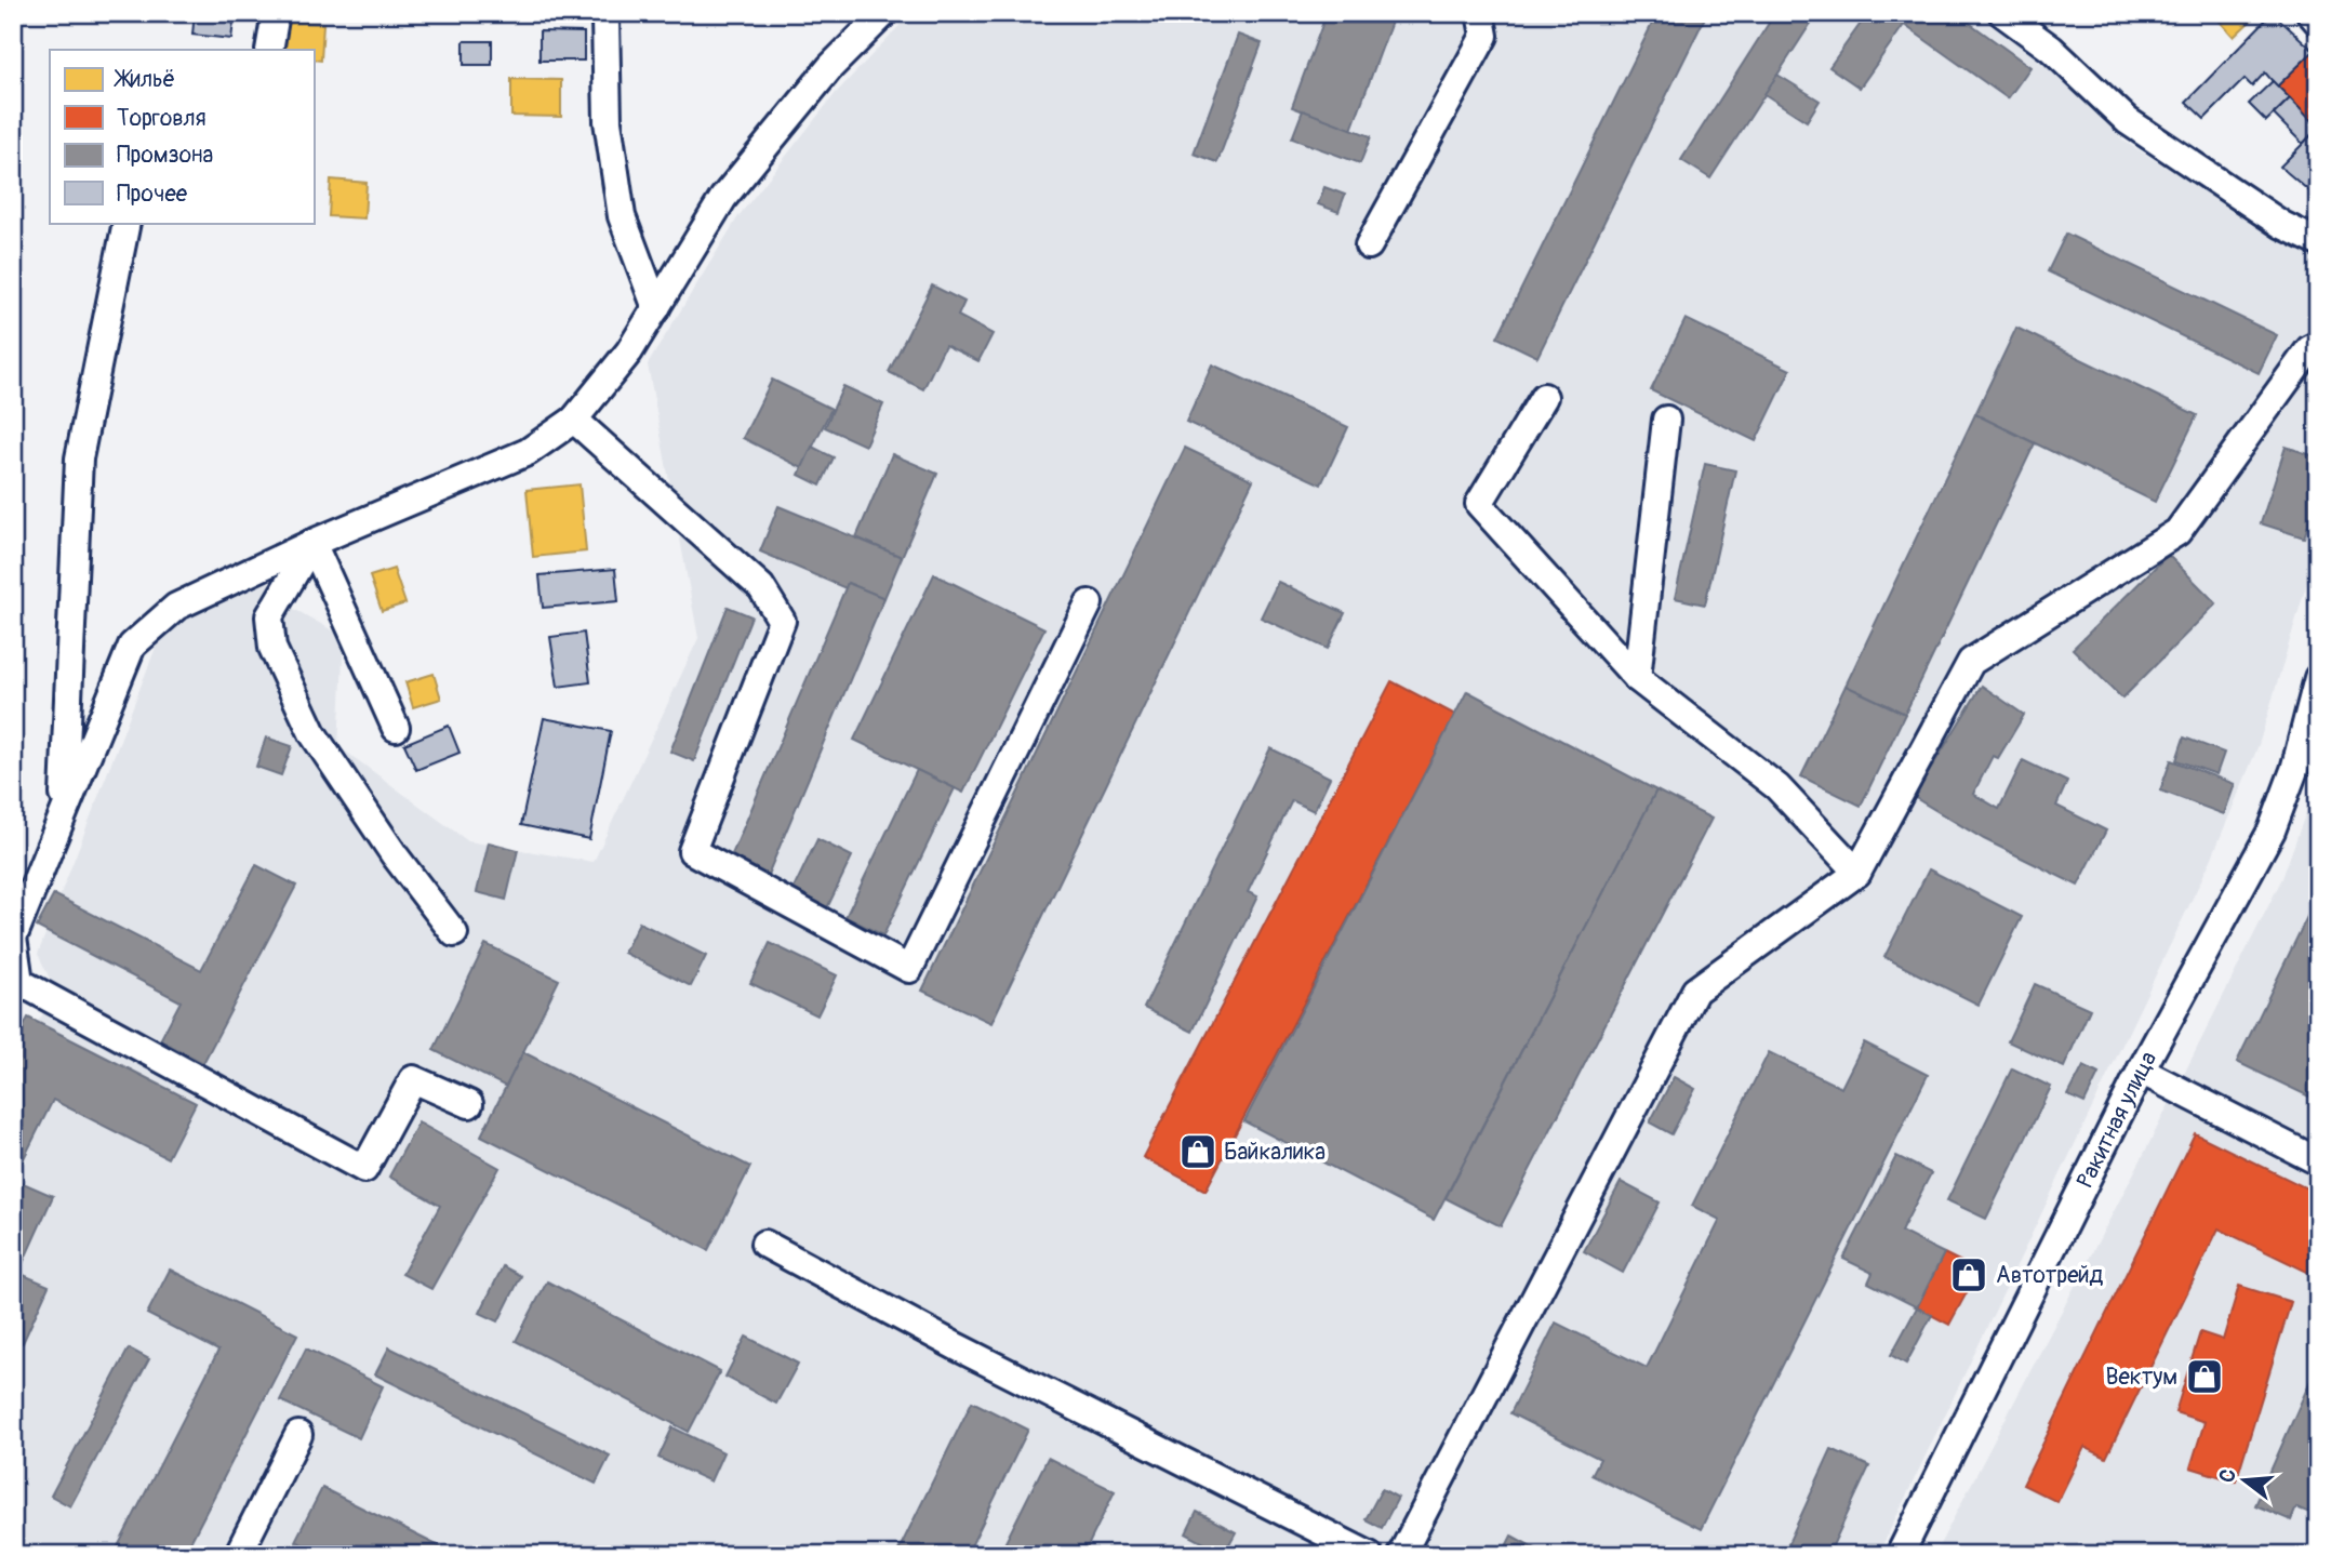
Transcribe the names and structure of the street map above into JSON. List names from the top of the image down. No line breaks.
{"streets":{"street":["Ракитная улица"]},"places":{"shop":["Байкалика","Автотрейд","Вектум"]},"legend":["Жильё","Торговля","Промзона","Прочее"],"north":"left"}
